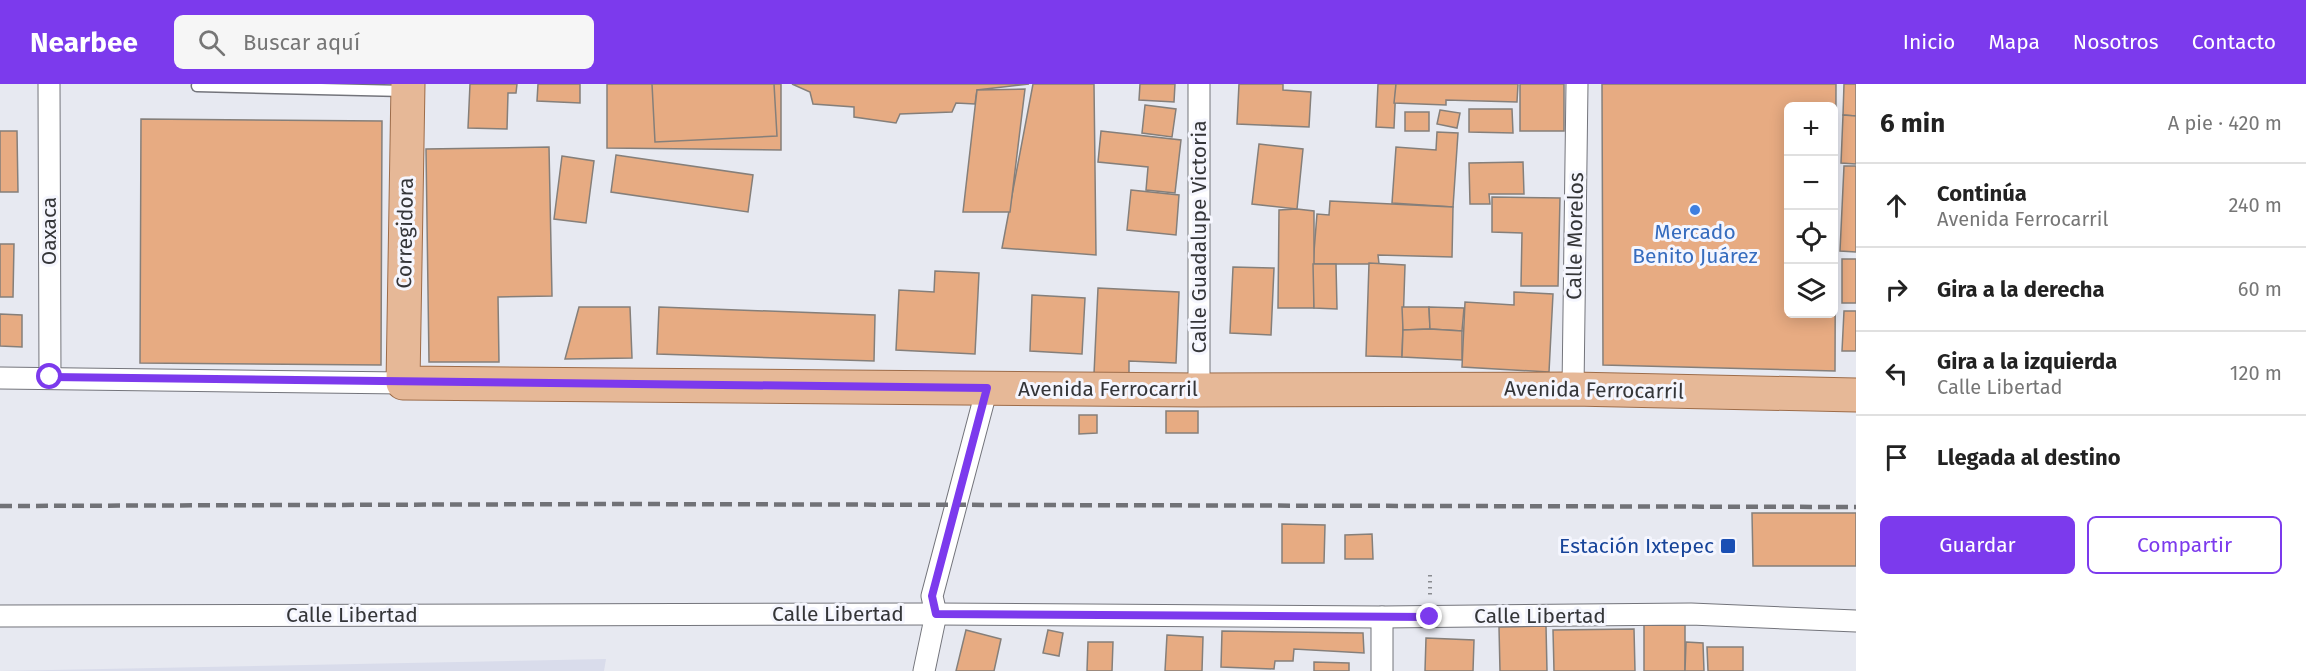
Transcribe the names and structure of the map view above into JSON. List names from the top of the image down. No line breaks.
{"streets":{"main road":["Corregidora","Avenida Ferrocarril"],"street":["Oaxaca","Calle Morelos","Calle Guadalupe Victoria","Calle Libertad"]},"crossings":[["Oaxaca","Avenida Ferrocarril"],["Corregidora","Avenida Ferrocarril"],["Calle Morelos","Avenida Ferrocarril"],["Calle Guadalupe Victoria","Avenida Ferrocarril"]],"places":{"other":["Mercado Benito Juárez"],"transit":["Estación Ixtepec"]},"page":{"header":"Nearbee","search":"Buscar aquí","nav":["Inicio","Mapa","Nosotros","Contacto"],"heading":["6 min","A pie · 420 m"],"map_buttons":["+","−"],"list":[["Continúa","Avenida Ferrocarril","240 m"],["Gira a la derecha","60 m"],["Gira a la izquierda","Calle Libertad","120 m"],"Llegada al destino"],"buttons":["Guardar","Compartir"]}}
